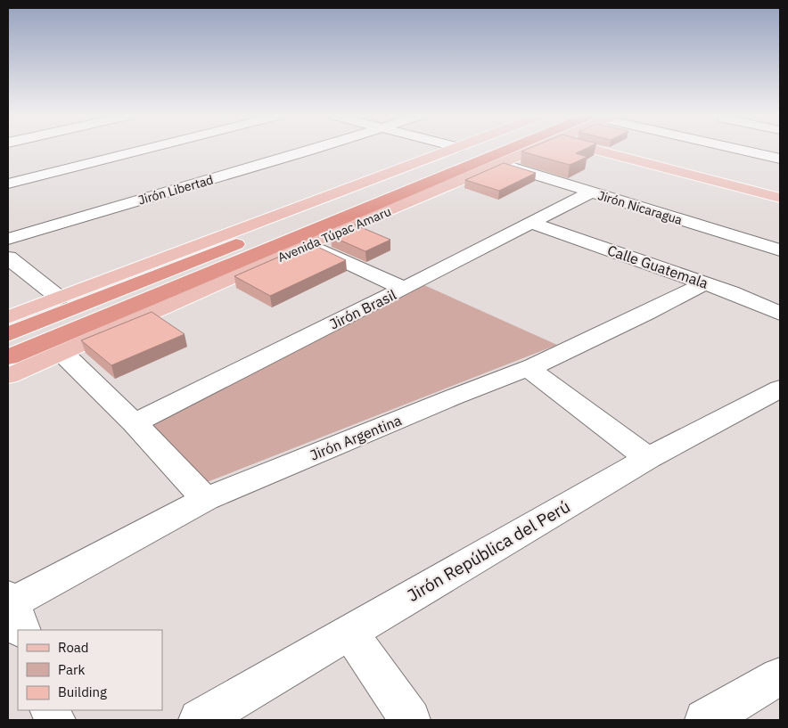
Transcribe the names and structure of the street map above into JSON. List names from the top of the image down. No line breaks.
{"streets":{"highway":["Avenida Túpac Amaru"],"street":["Jirón Libertad","Jirón Nicaragua","Calle Guatemala","Jirón Brasil","Jirón Argentina","Jirón República del Perú"]},"crossings":[["Jirón Nicaragua","Avenida Túpac Amaru"],["Jirón Nicaragua","Jirón Brasil"],["Calle Guatemala","Jirón Brasil"],["Calle Guatemala","Jirón Argentina"]],"legend":["Road","Park","Building"]}
